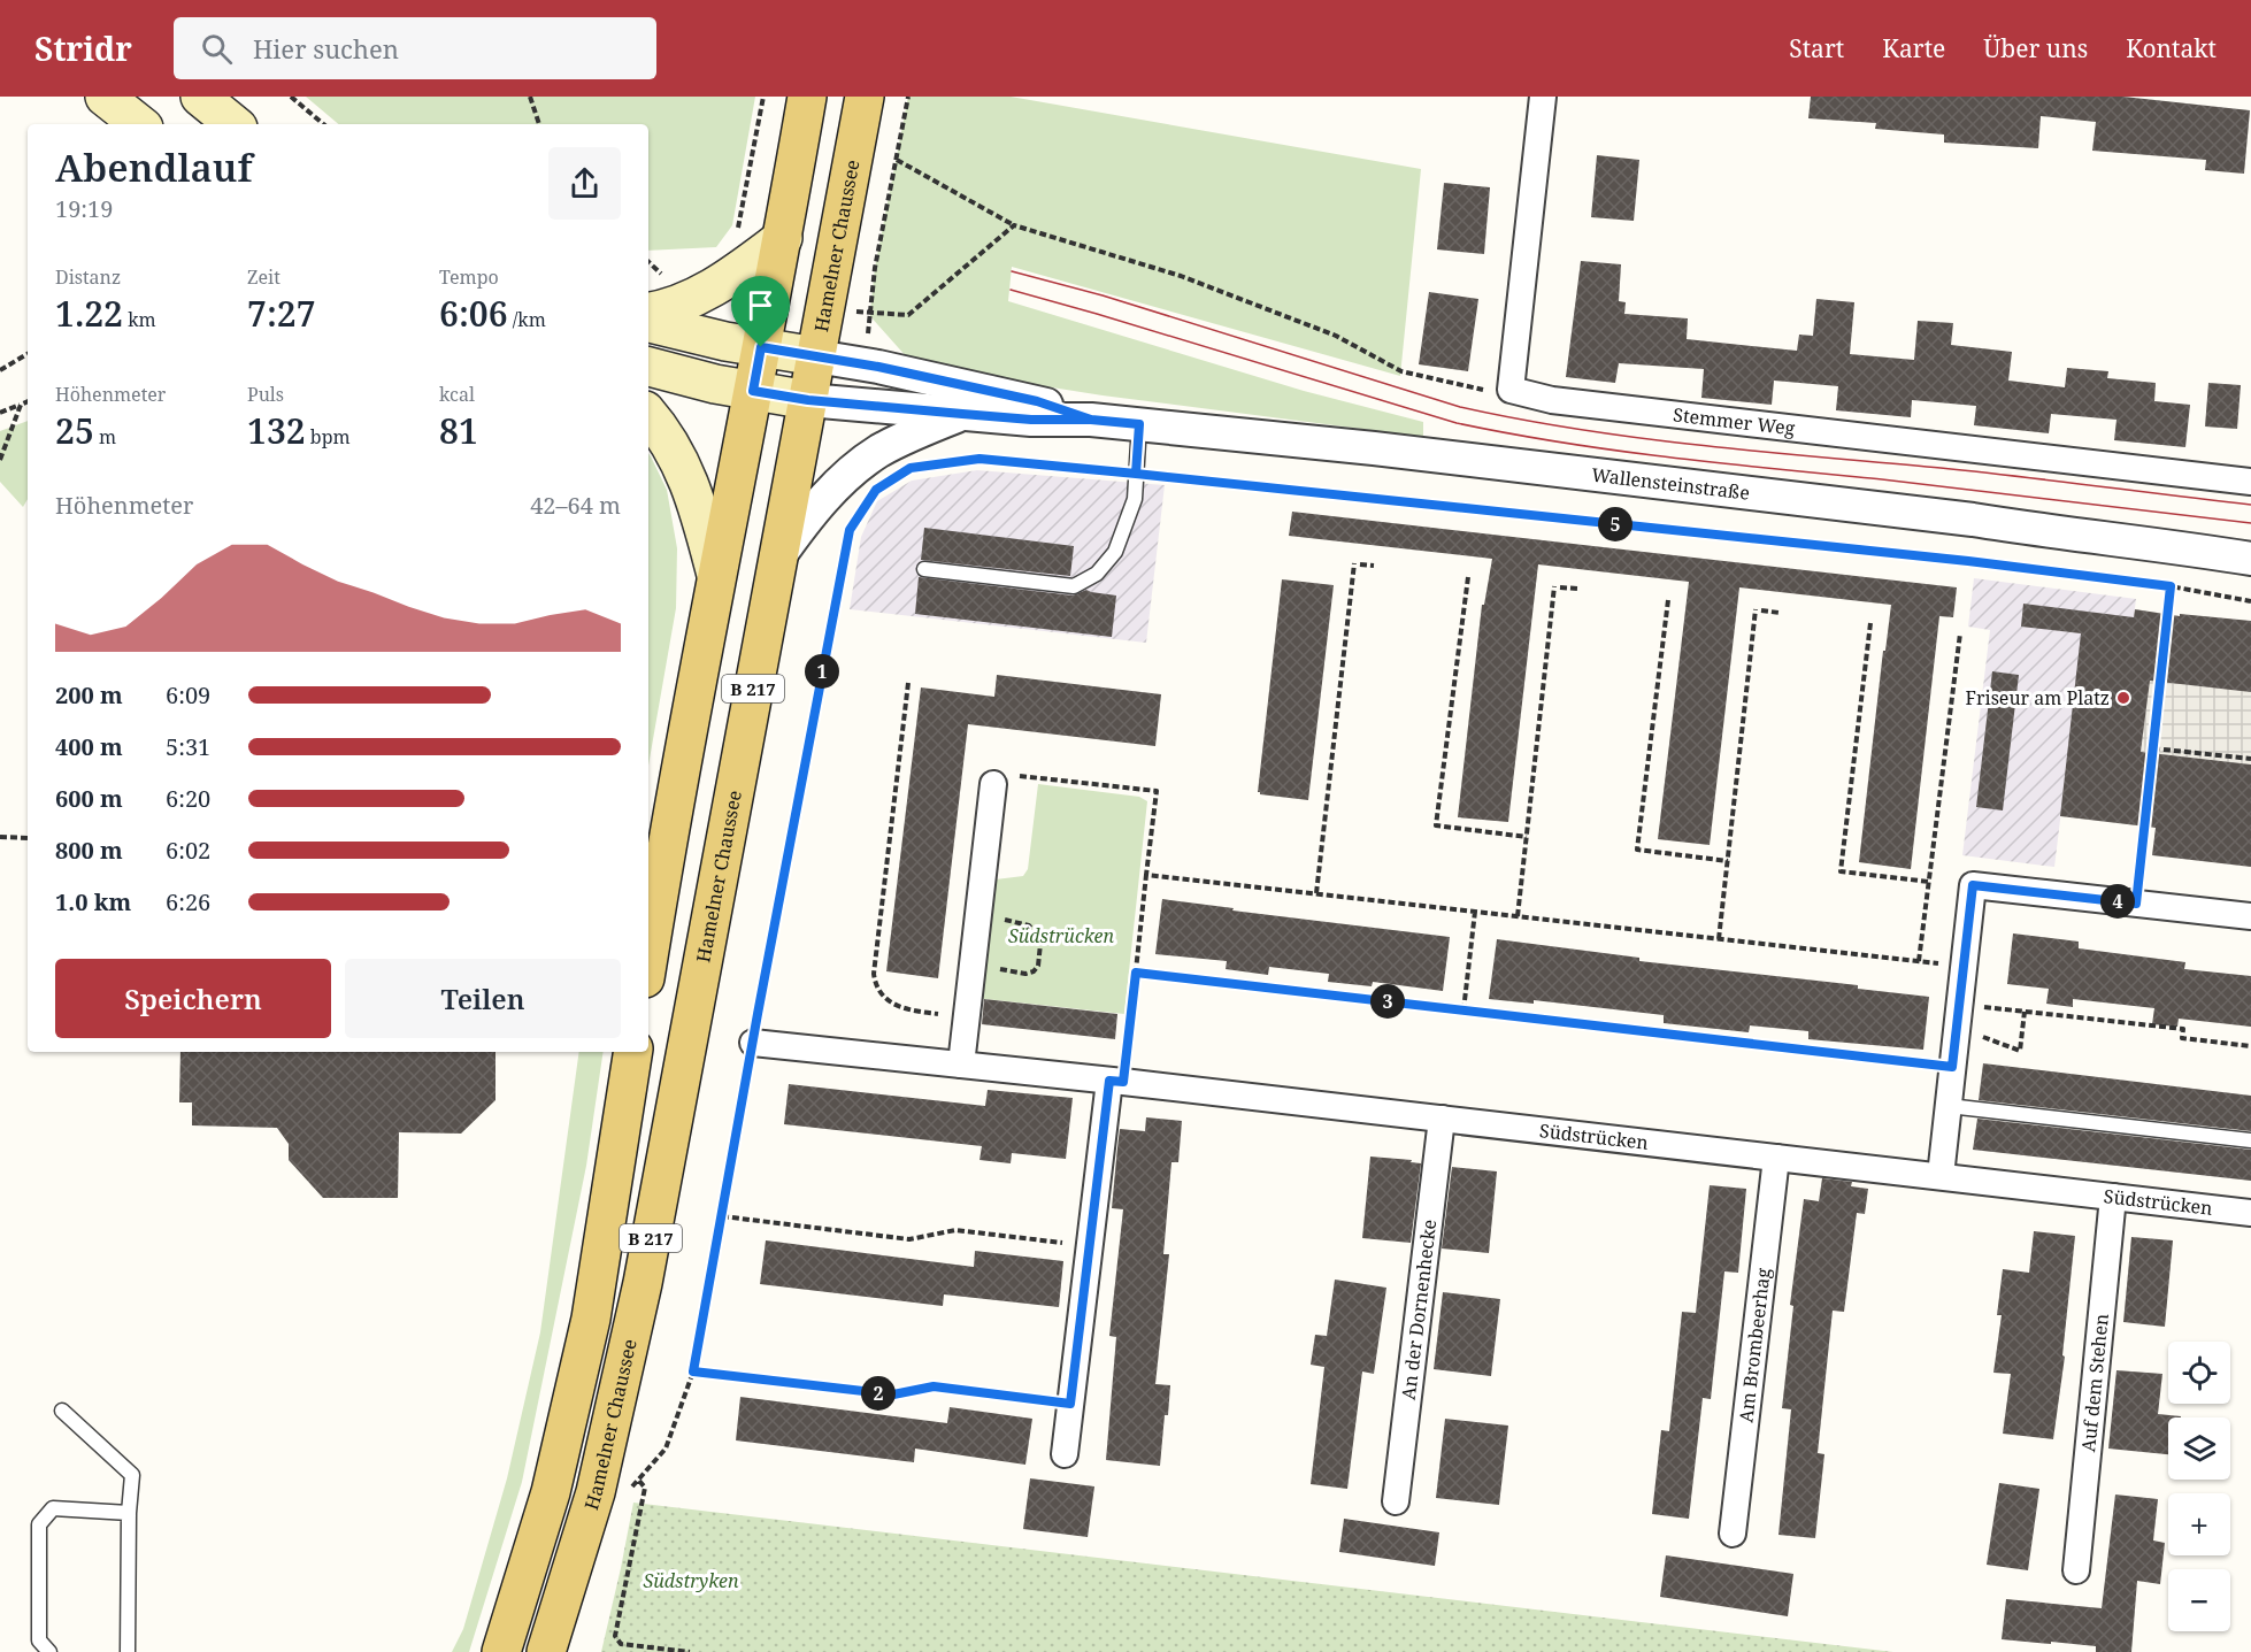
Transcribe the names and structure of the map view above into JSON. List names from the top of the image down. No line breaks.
{"streets":{"main road":["Hamelner Chaussee","B 217"],"street":["Stemmer Weg","Wallensteinstraße","Südstrücken","An der Dornenhecke","Am Brombeerhag","Auf dem Stehen"]},"crossings":[["Hamelner Chaussee","Wallensteinstraße"],["Südstrücken","An der Dornenhecke"],["Südstrücken","Am Brombeerhag"],["Südstrücken","Auf dem Stehen"]],"parks":["Südstrücken","Südstryken"],"places":["Friseur am Platz"],"page":{"header":"Stridr","search":"Hier suchen","nav":["Start","Karte","Über uns","Kontakt"],"heading":["Abendlauf","19:19"],"stats":[["Distanz","1.22 km"],["Zeit","7:27"],["Tempo","6:06 /km"],["Höhenmeter","25 m"],["Puls","132 bpm"],["kcal","81"]],"chart":["Höhenmeter","42–64 m"],"pins":["5","1","4","3","2"],"list":[{"name":"200 m","note":"6:09"},{"name":"400 m","note":"5:31"},{"name":"600 m","note":"6:20"},{"name":"800 m","note":"6:02"},{"name":"1.0 km","note":"6:26"}],"buttons":["Speichern","Teilen"],"map_buttons":["+","−"]}}
